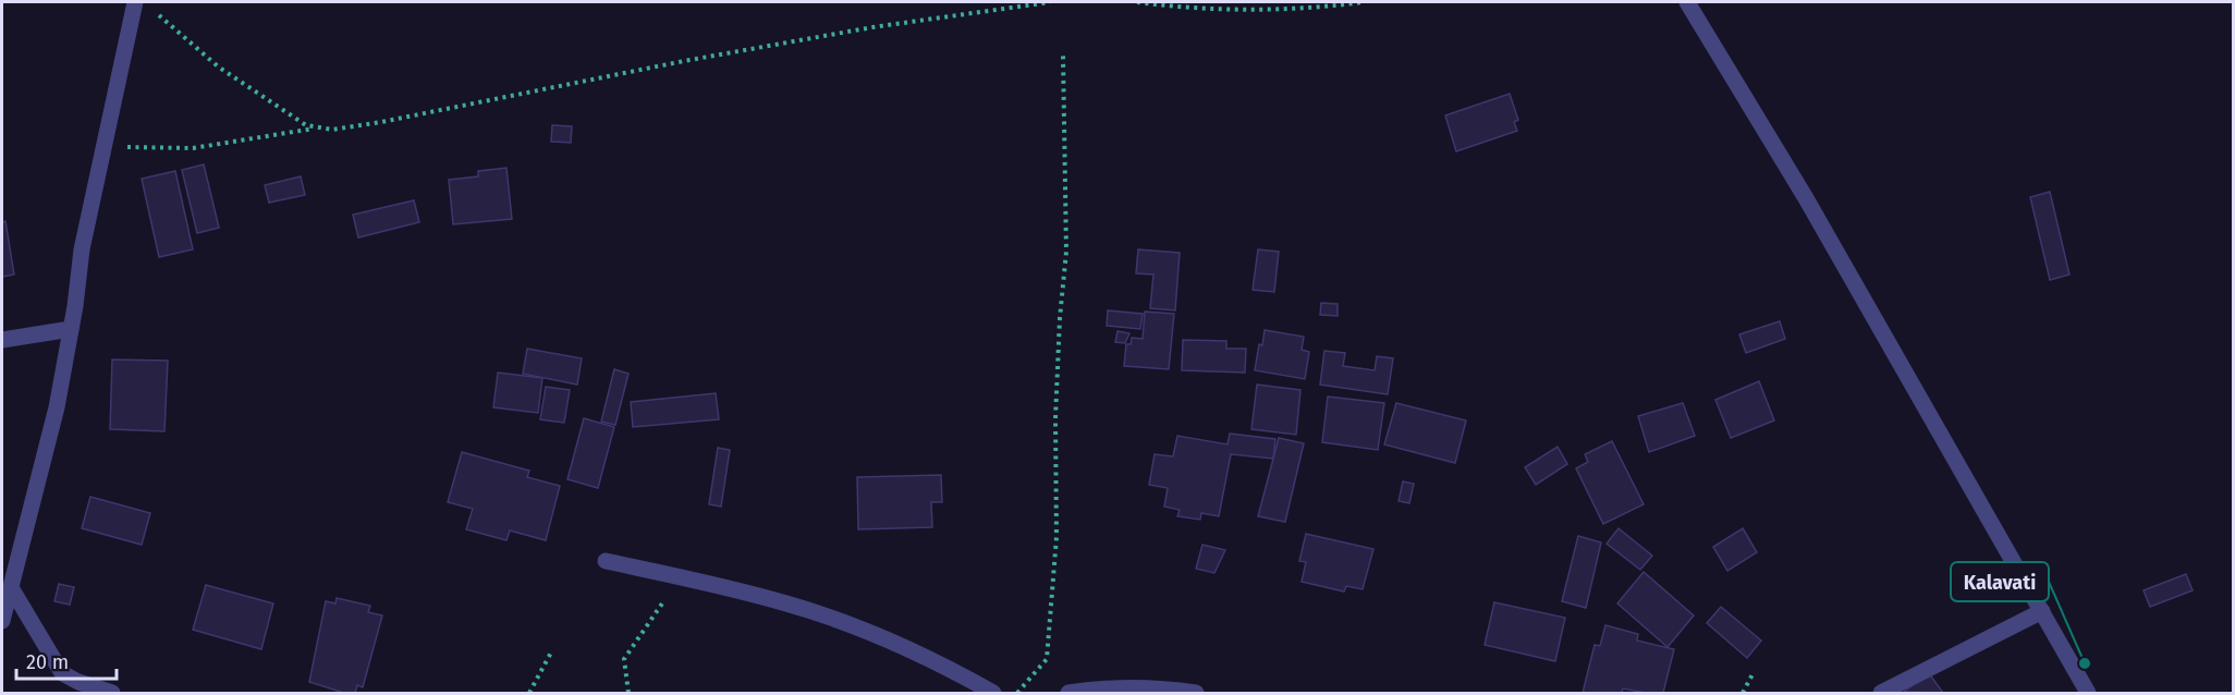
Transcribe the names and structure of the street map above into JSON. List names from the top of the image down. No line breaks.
{"places":["Kalavati"],"scale_bar":"20 m"}
